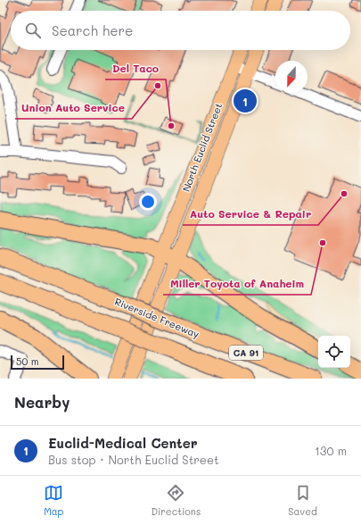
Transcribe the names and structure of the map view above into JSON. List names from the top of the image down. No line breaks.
{"streets":{"highway":["Riverside Freeway","CA 91"],"main road":["North Euclid Street"]},"places":["Union Auto Service","Del Taco","Auto Service & Repair","Miller Toyota of Anaheim"],"scale_bar":"50 m","north":"bottom","page":{"search":"Search here","pins":"1","scale":"50 m","heading":"Nearby","list":[{"mark":"1","name":"Euclid-Medical Center","note":"Bus stop · North Euclid Street","value":"130 m"}],"nav":["Map","Directions","Saved"]}}
